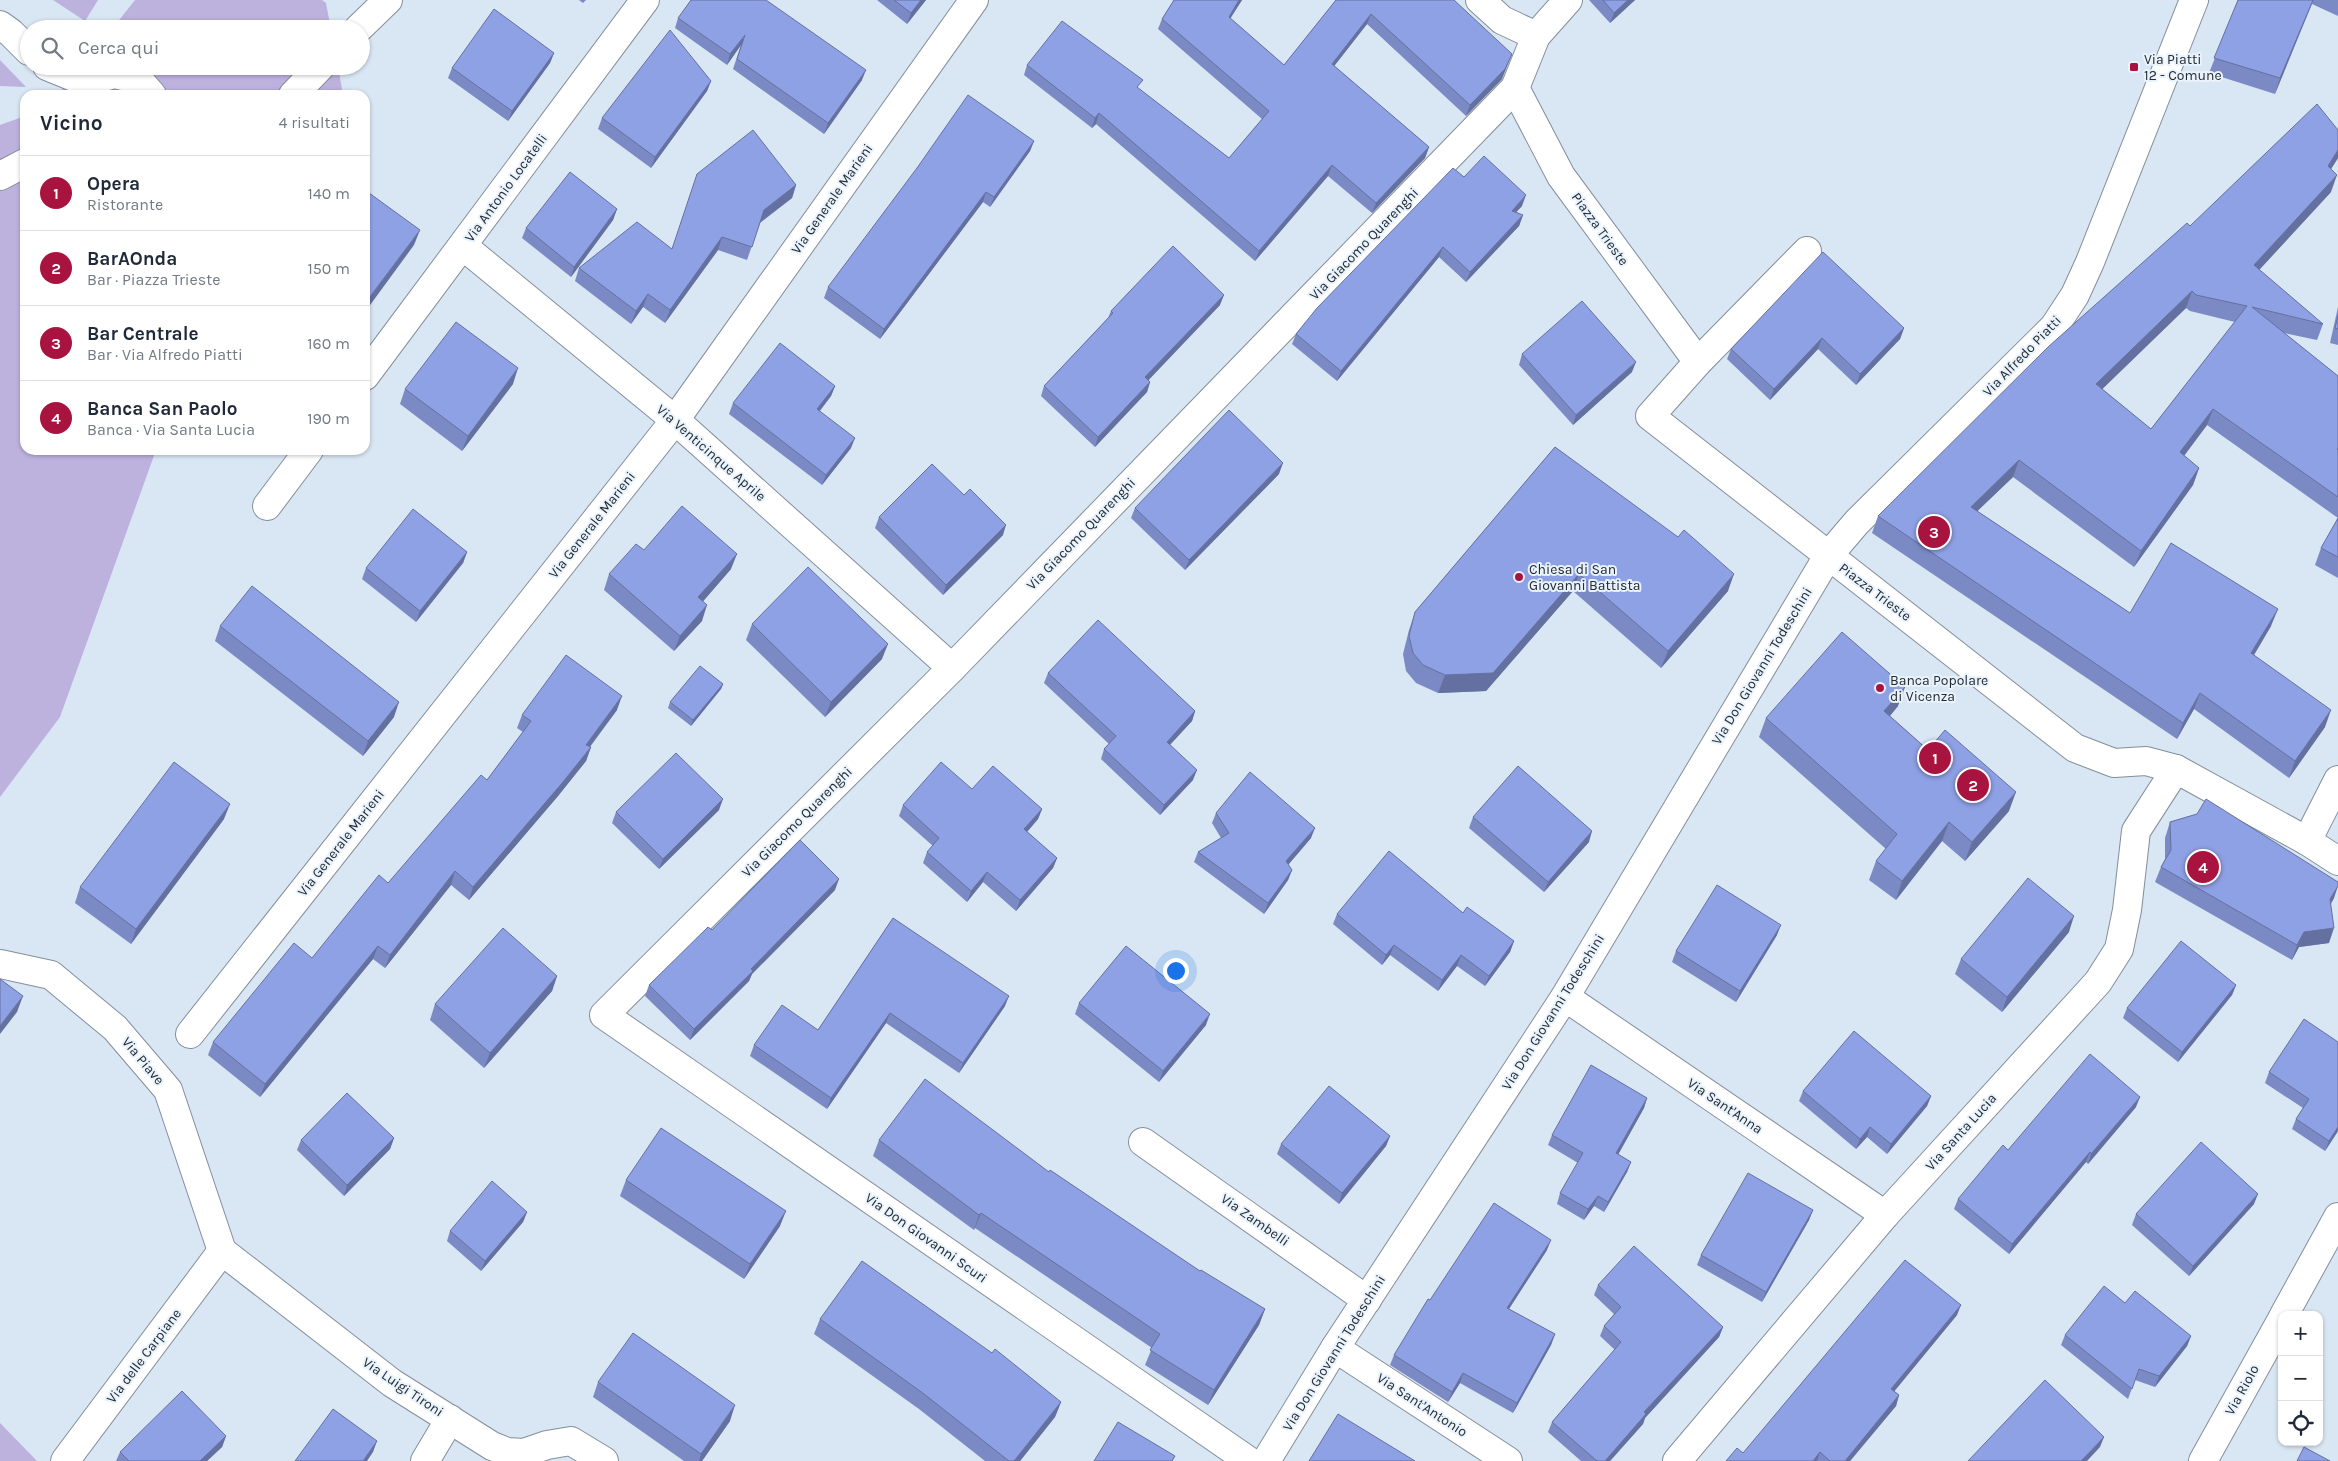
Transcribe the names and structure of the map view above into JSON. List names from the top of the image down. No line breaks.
{"streets":{"street":["Via Antonio Locatelli","Via Generale Marieni","Piazza Trieste","Via Giacomo Quarenghi","Via Alfredo Piatti","Via Venticinque Aprile","Via Don Giovanni Todeschini","Via Piave","Via Sant'Anna","Via Santa Lucia","Via Zambelli","Via Don Giovanni Scuri","Via delle Carpiane","Via Luigi Tironi","Via Riolo","Via Sant'Antonio"]},"crossings":[["Via Antonio Locatelli","Via Venticinque Aprile"],["Via Generale Marieni","Via Venticinque Aprile"],["Piazza Trieste","Via Giacomo Quarenghi"],["Piazza Trieste","Via Alfredo Piatti"],["Piazza Trieste","Via Don Giovanni Todeschini"],["Piazza Trieste","Via Santa Lucia"],["Via Giacomo Quarenghi","Via Venticinque Aprile"],["Via Giacomo Quarenghi","Via Don Giovanni Scuri"],["Via Alfredo Piatti","Via Don Giovanni Todeschini"],["Via Don Giovanni Todeschini","Via Sant'Anna"],["Via Don Giovanni Todeschini","Via Zambelli"],["Via Don Giovanni Todeschini","Via Sant'Antonio"],["Via Piave","Via delle Carpiane"],["Via Piave","Via Luigi Tironi"],["Via Sant'Anna","Via Santa Lucia"],["Via delle Carpiane","Via Luigi Tironi"]],"places":{"transit":["Via Piatti 12 - Comune"],"other":["Chiesa di San Giovanni Battista","Banca Popolare di Vicenza"]},"page":{"search":"Cerca qui","heading":["Vicino","4 risultati"],"list":[{"mark":"1","name":"Opera","note":"Ristorante","value":"140 m"},{"mark":"2","name":"BarAOnda","note":"Bar · Piazza Trieste","value":"150 m"},{"mark":"3","name":"Bar Centrale","note":"Bar · Via Alfredo Piatti","value":"160 m"},{"mark":"4","name":"Banca San Paolo","note":"Banca · Via Santa Lucia","value":"190 m"}],"pins":["3","1","2","4"],"map_buttons":["+","−"]}}
